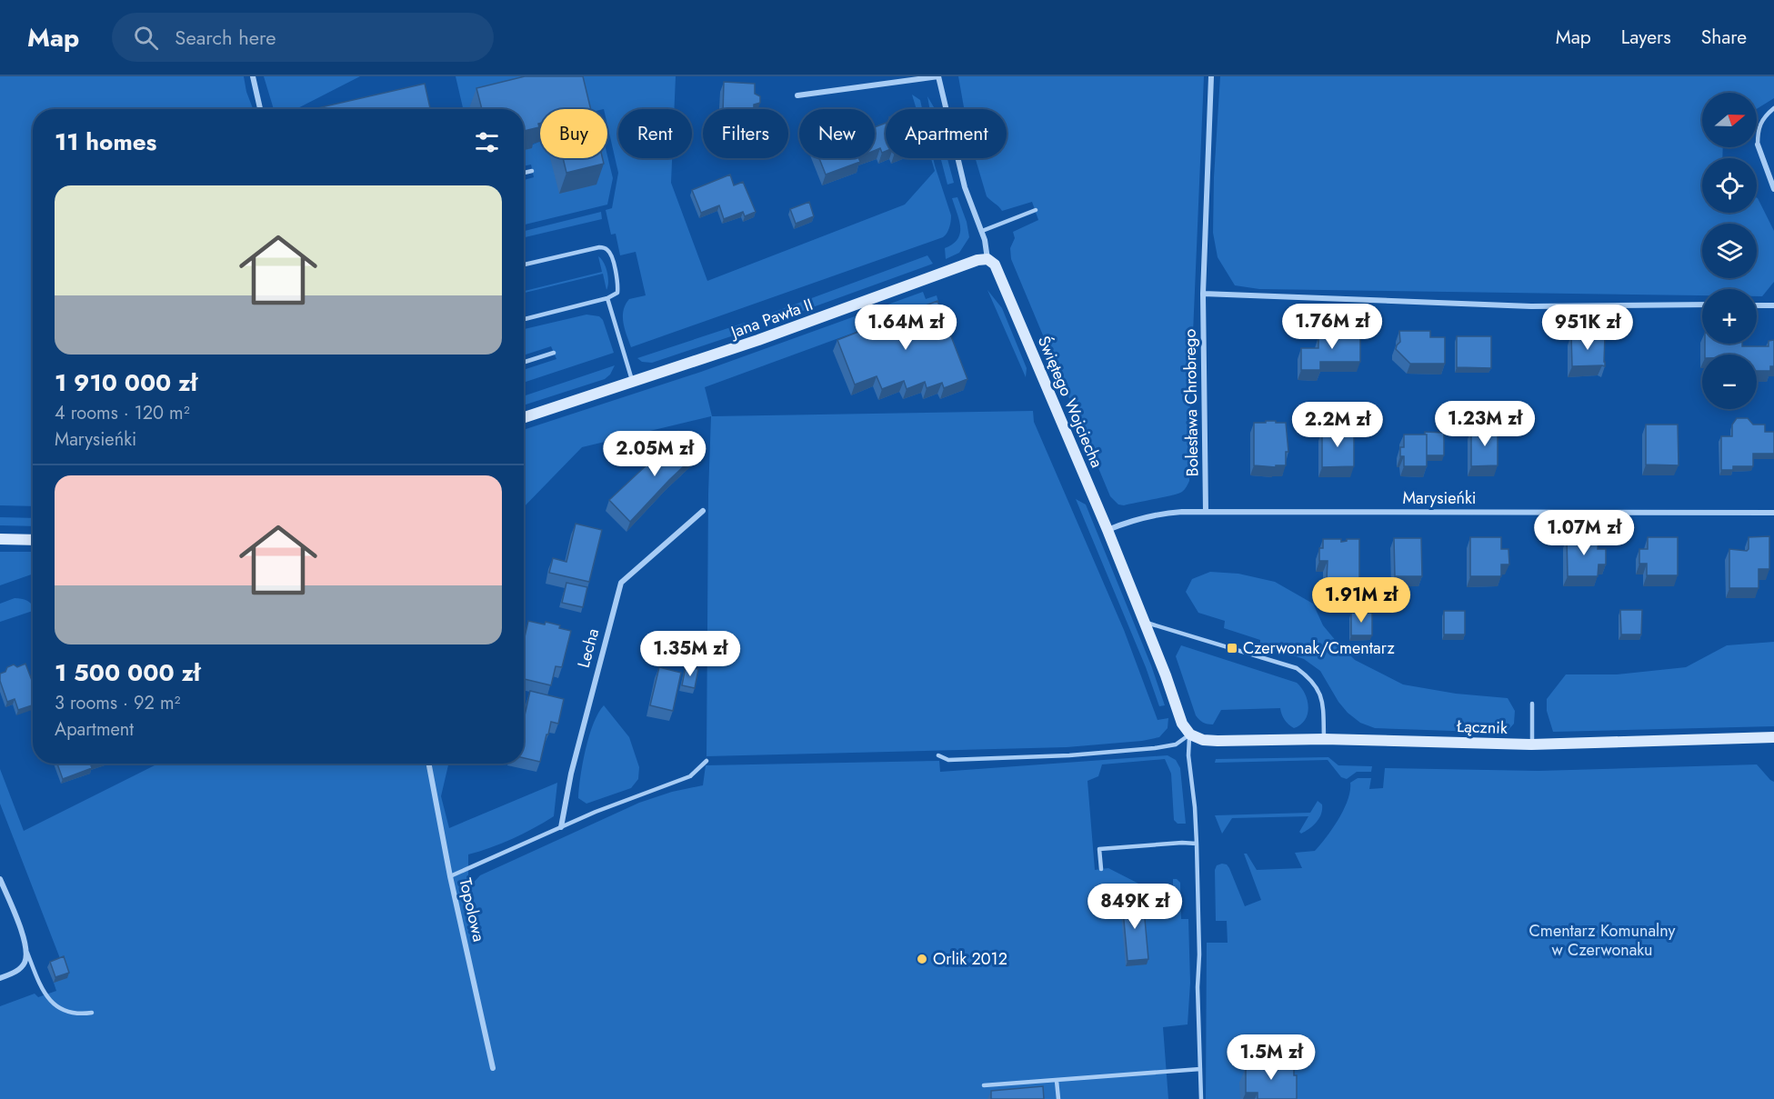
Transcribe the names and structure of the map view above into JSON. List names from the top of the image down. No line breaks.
{"streets":{"street":["Jana Pawła II","Świętego Wojciecha","Bolesława Chrobrego","Marysieńki","Lecha","Łącznik","Topolowa"]},"crossings":[["Jana Pawła II","Świętego Wojciecha"],["Świętego Wojciecha","Marysieńki"],["Świętego Wojciecha","Łącznik"],["Bolesława Chrobrego","Marysieńki"]],"parks":["Cmentarz Komunalny w Czerwonaku"],"places":{"transit":["Czerwonak/Cmentarz"],"other":["Orlik 2012"]},"north":"right","page":{"header":"Map","search":"Search here","nav":["Map","Layers","Share"],"map_buttons":["+","−"],"chip":["Buy","Rent","Filters","New","Apartment"],"heading":"11 homes","list":[{"name":"1 910 000 zł","note":"4 rooms · 120 m² · Marysieńki"},{"name":"1 500 000 zł","note":"3 rooms · 92 m² · Apartment"}],"price":["1.76M zł","1.64M zł","951K zł","1.23M zł","2.2M zł","2.05M zł","1.07M zł","1.91M zł","1.35M zł","849K zł","1.5M zł"]}}
